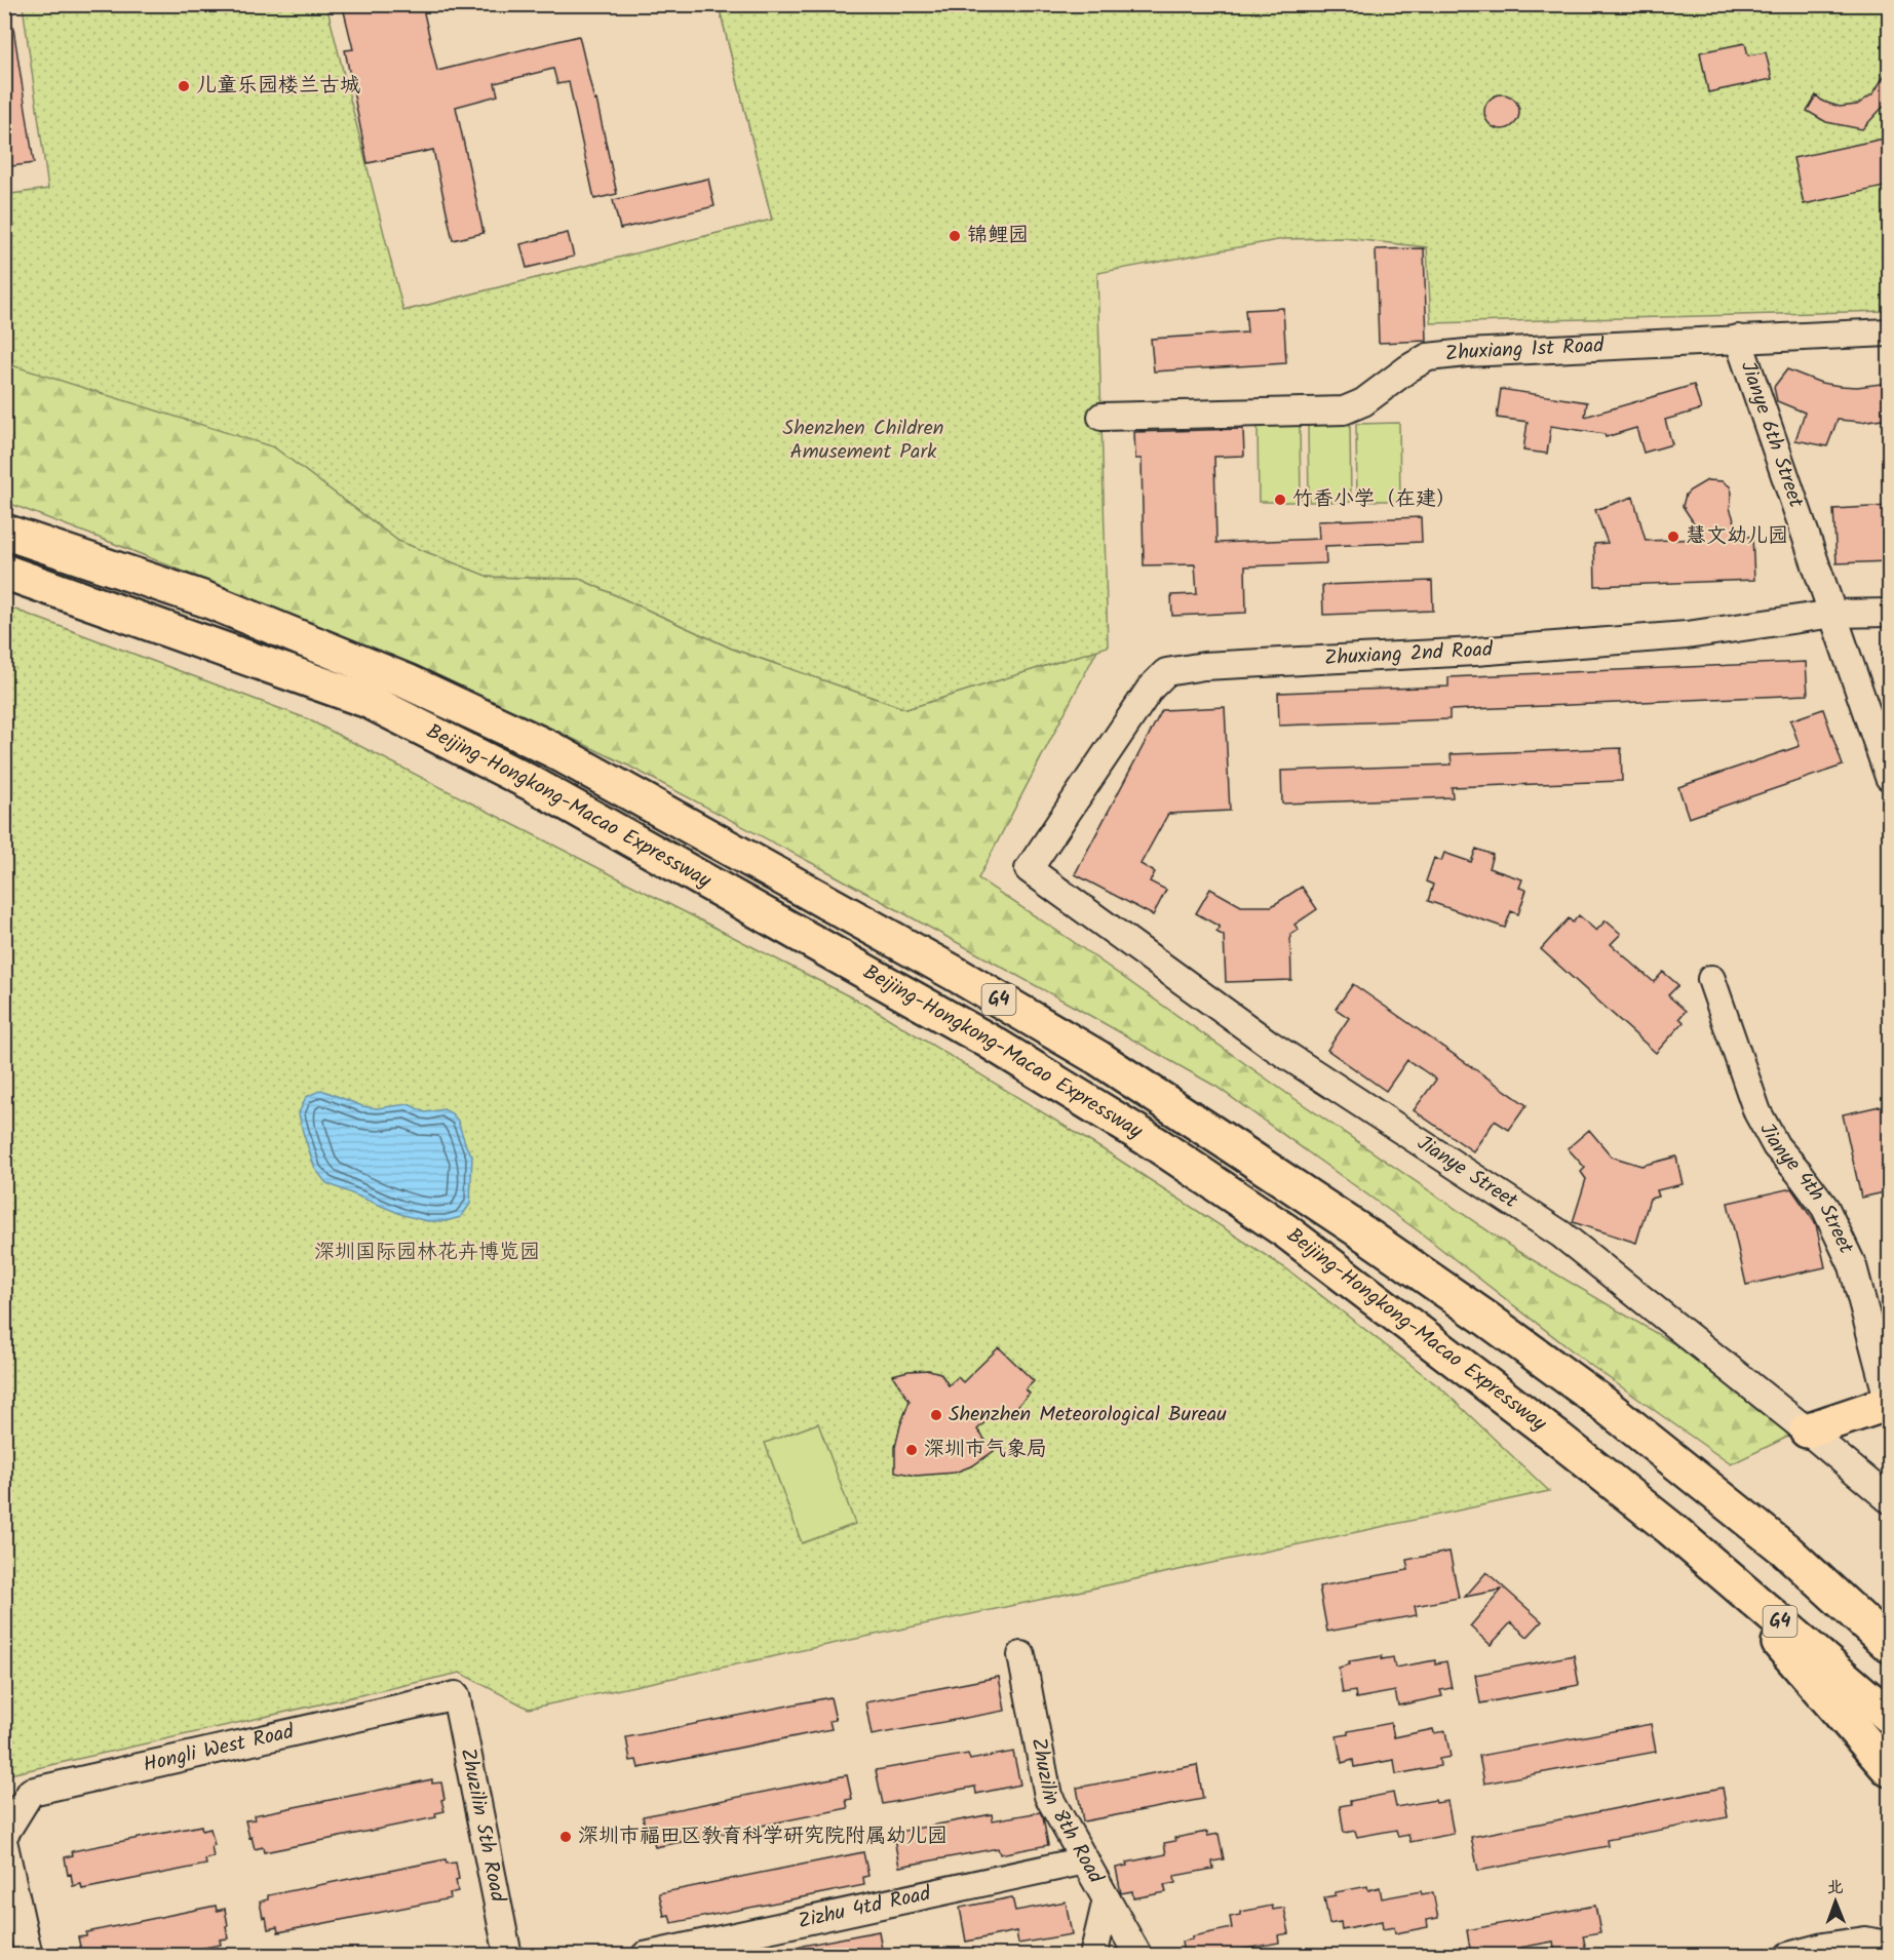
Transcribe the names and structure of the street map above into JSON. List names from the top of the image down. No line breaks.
{"streets":{"main road":["Beijing-Hongkong-Macao Expressway","G4"],"street":["Zhuxiang 1st Road","Jianye 6th Street","Zhuxiang 2nd Road","Jianye Street","Jianye 4th Street","Hongli West Road","Zhuzilin 8th Road","Zhuzilin 5th Road","Zizhu 4td Road"]},"crossings":[["Zhuxiang 1st Road","Jianye 6th Street"],["Jianye 6th Street","Zhuxiang 2nd Road"],["Zhuxiang 2nd Road","Jianye Street"],["Hongli West Road","Zhuzilin 5th Road"],["Zhuzilin 8th Road","Zizhu 4td Road"]],"parks":["Shenzhen Children Amusement Park","深圳国际园林花卉博览园"],"places":["儿童乐园楼兰古城","锦鲤园","竹香小学（在建）","慧文幼儿园","Shenzhen Meteorological Bureau","深圳市气象局","深圳市福田区教育科学研究院附属幼儿园"],"north":"top"}
